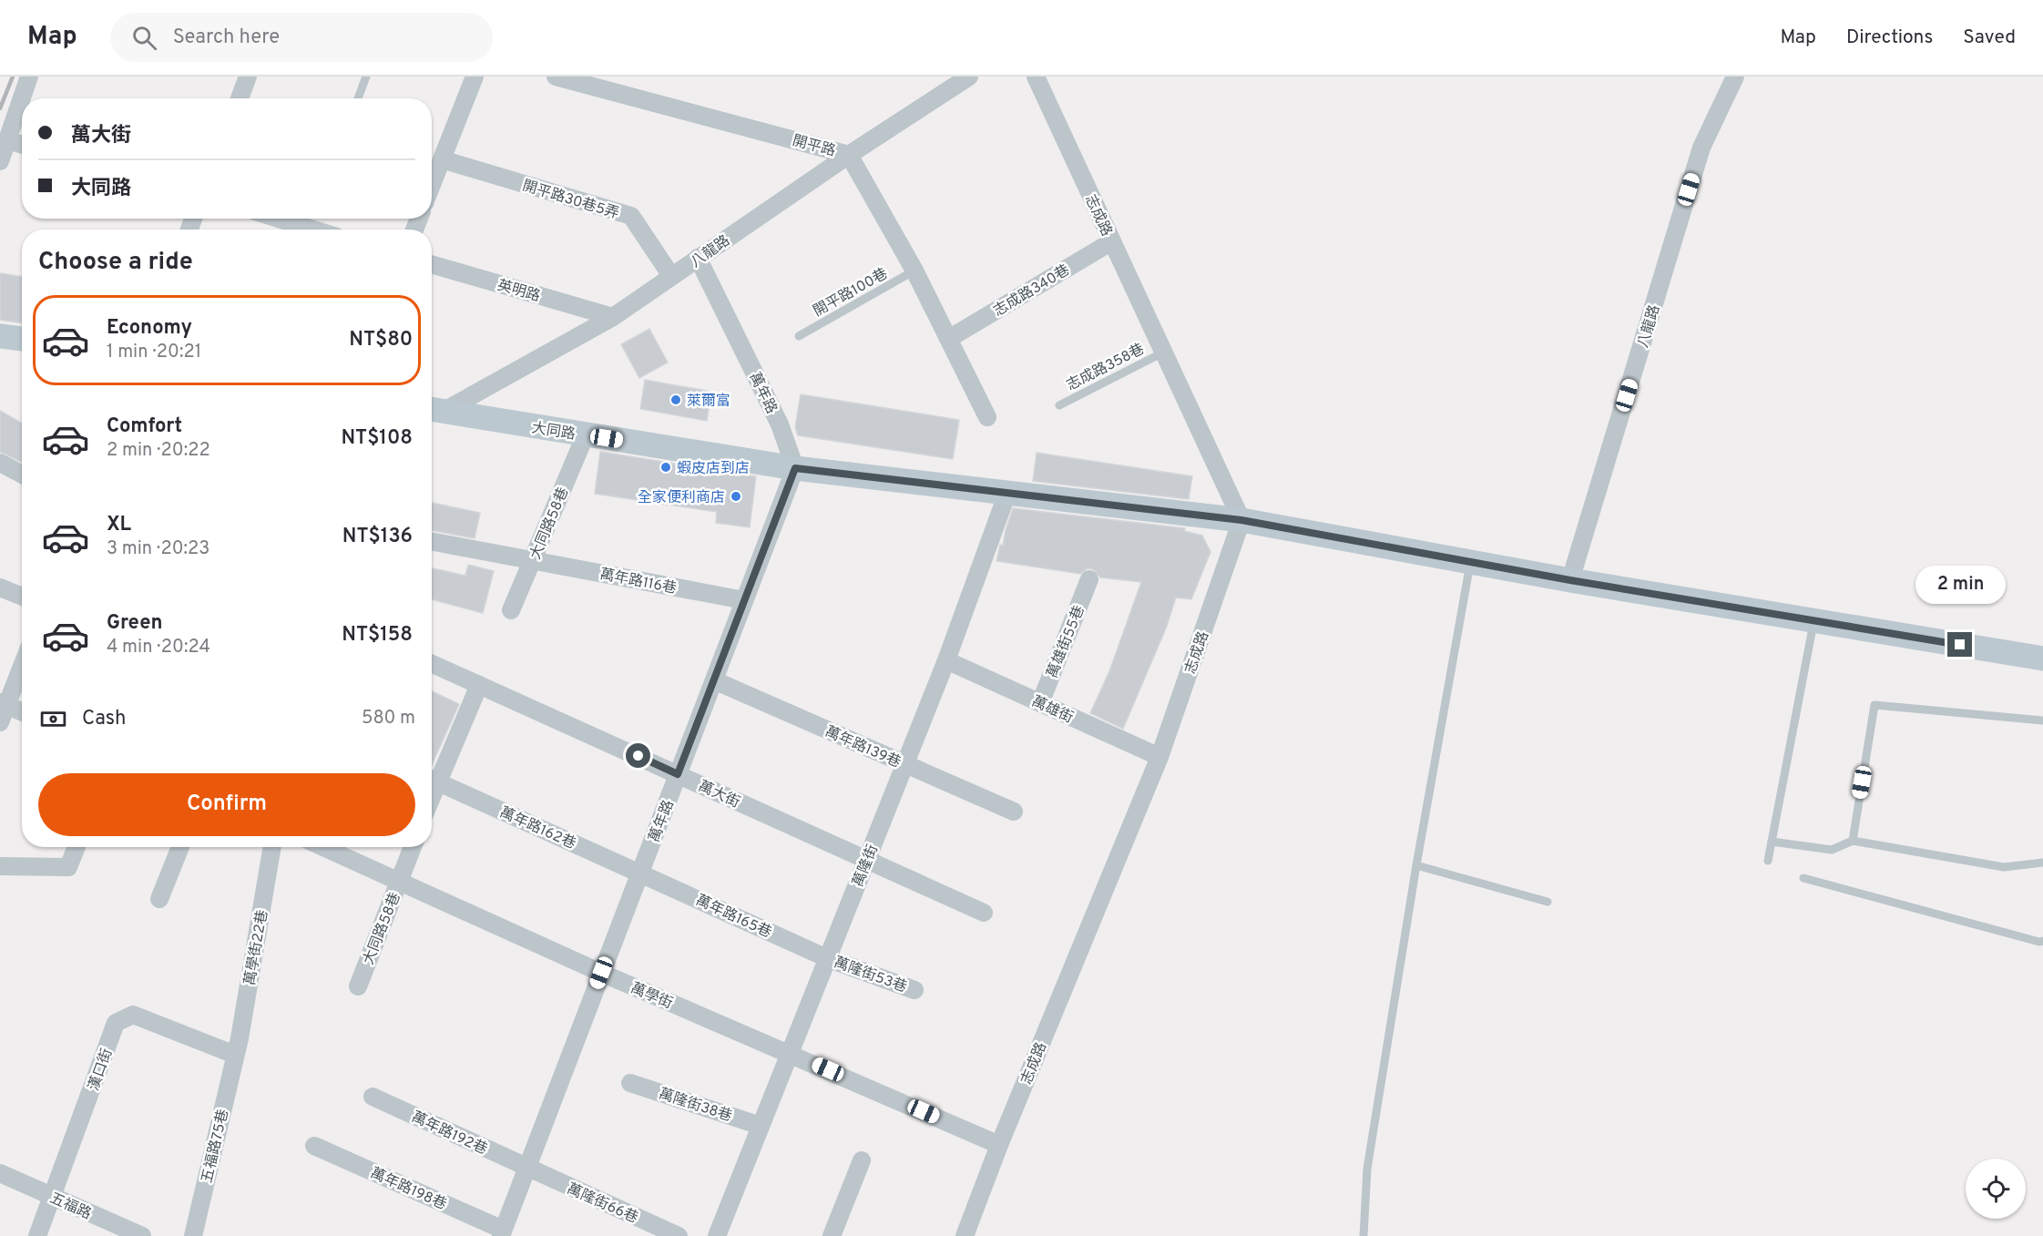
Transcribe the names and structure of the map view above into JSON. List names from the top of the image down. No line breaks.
{"streets":{"main road":["大同路"],"street":["開平路","開平路30巷5弄","志成路","八龍路","英明路","志成路340巷","萬年路","大同路58巷","萬年路116巷","萬雄街55巷","萬雄街","萬年路139巷","萬大街","萬年路162巷","萬隆街","萬年路165巷","萬學街22巷","萬隆街53巷","萬學街","漢口街","萬隆街38巷","萬年路192巷","五福路75巷","萬年路198巷","萬隆街66巷","五福路"],"lane":["開平路100巷","志成路358巷"]},"crossings":[["開平路","八龍路"],["開平路","志成路340巷"],["開平路","開平路100巷"],["開平路30巷5弄","八龍路"],["志成路","志成路340巷"],["志成路","志成路358巷"],["志成路","大同路"],["志成路","萬雄街"],["志成路","萬學街"],["八龍路","英明路"],["八龍路","萬年路"],["八龍路","大同路"],["萬年路","大同路"],["萬年路","萬年路116巷"],["萬年路","萬年路139巷"],["萬年路","萬大街"],["萬年路","萬年路162巷"],["萬年路","萬年路165巷"],["萬年路","萬學街"],["萬年路","萬年路192巷"],["萬年路","萬年路198巷"],["萬年路","萬隆街66巷"],["大同路","大同路58巷"],["大同路","萬隆街"],["大同路58巷","萬年路116巷"],["大同路58巷","萬學街"],["萬雄街55巷","萬雄街"],["萬雄街","萬隆街"],["萬年路139巷","萬隆街"],["萬大街","萬隆街"],["萬年路162巷","萬年路165巷"],["萬隆街","萬年路165巷"],["萬隆街","萬隆街53巷"],["萬隆街","萬學街"],["萬隆街","萬隆街38巷"],["萬年路165巷","萬隆街53巷"],["萬學街22巷","漢口街"],["萬學街22巷","五福路75巷"],["漢口街","五福路75巷"],["漢口街","五福路"],["萬年路192巷","萬隆街66巷"]],"places":["萊爾富","蝦皮店到店","全家便利商店"],"page":{"header":"Map","search":"Search here","nav":["Map","Directions","Saved"],"banner":["萬大街","大同路"],"heading":"Choose a ride","list":[{"name":"Economy","note":"1 min · 20:21","value":"NT$80"},{"name":"Comfort","note":"2 min · 20:22","value":"NT$108"},{"name":"XL","note":"3 min · 20:23","value":"NT$136"},{"name":"Green","note":"4 min · 20:24","value":"NT$158"}],"bubble":"2 min","pay":["Cash","580 m"],"buttons":"Confirm"}}
